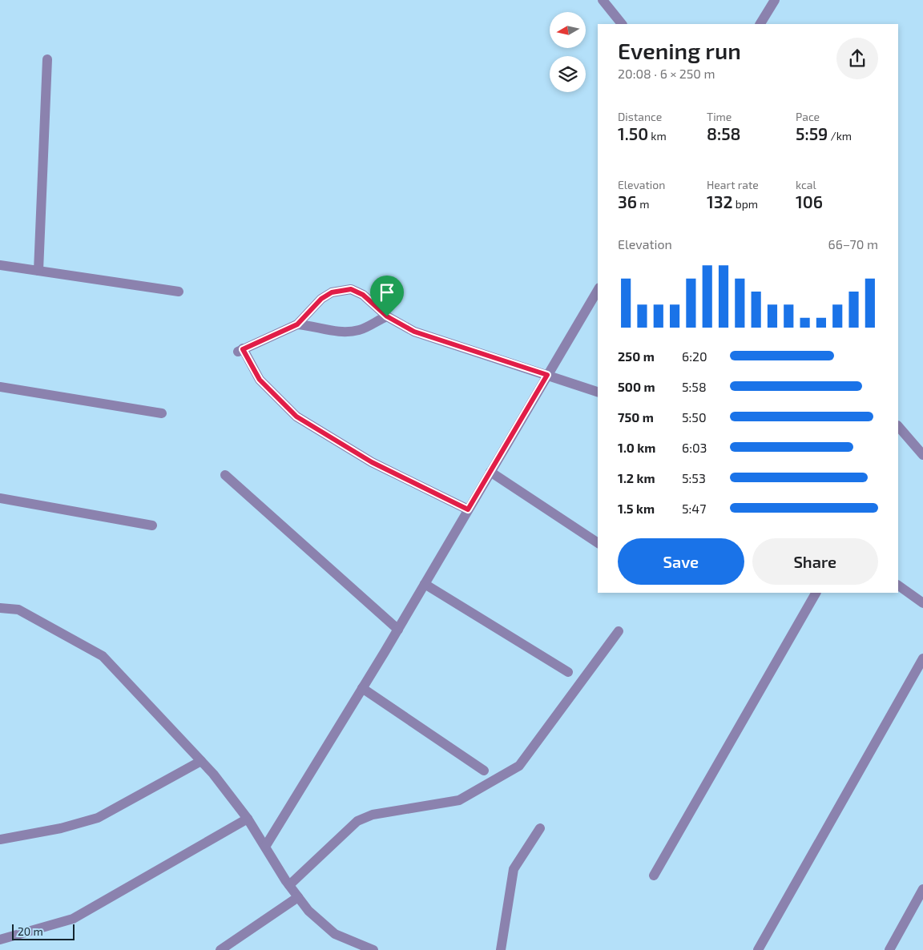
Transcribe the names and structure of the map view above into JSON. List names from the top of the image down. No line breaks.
{"scale_bar":"20 m","north":"left","page":{"heading":["Evening run","20:08 · 6 × 250 m"],"stats":[["Distance","1.50 km"],["Time","8:58"],["Pace","5:59 /km"],["Elevation","36 m"],["Heart rate","132 bpm"],["kcal","106"]],"chart":["Elevation","66–70 m"],"list":[{"name":"250 m","note":"6:20"},{"name":"500 m","note":"5:58"},{"name":"750 m","note":"5:50"},{"name":"1.0 km","note":"6:03"},{"name":"1.2 km","note":"5:53"},{"name":"1.5 km","note":"5:47"}],"buttons":["Save","Share"],"scale":"20 m"}}
